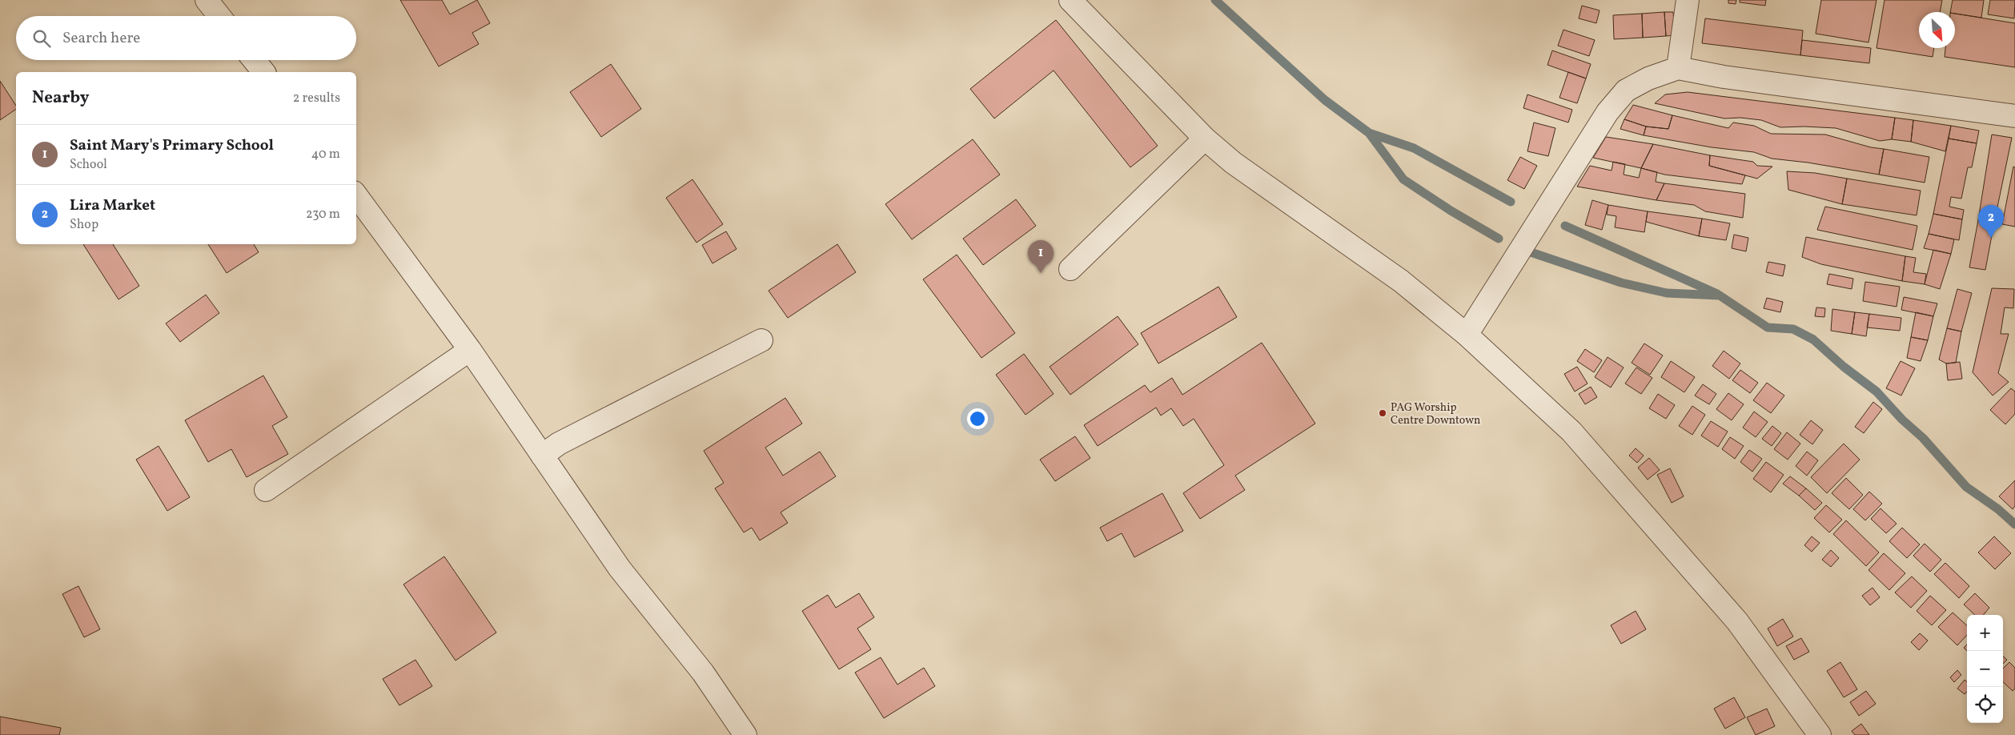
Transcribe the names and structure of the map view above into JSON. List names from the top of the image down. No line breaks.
{"places":["PAG Worship Centre Downtown"],"north":"bottom right","page":{"search":"Search here","heading":["Nearby","2 results"],"list":[{"mark":"1","name":"Saint Mary's Primary School","note":"School","value":"40 m"},{"mark":"2","name":"Lira Market","note":"Shop","value":"230 m"}],"pins":["2","1"],"map_buttons":["+","−"]}}
